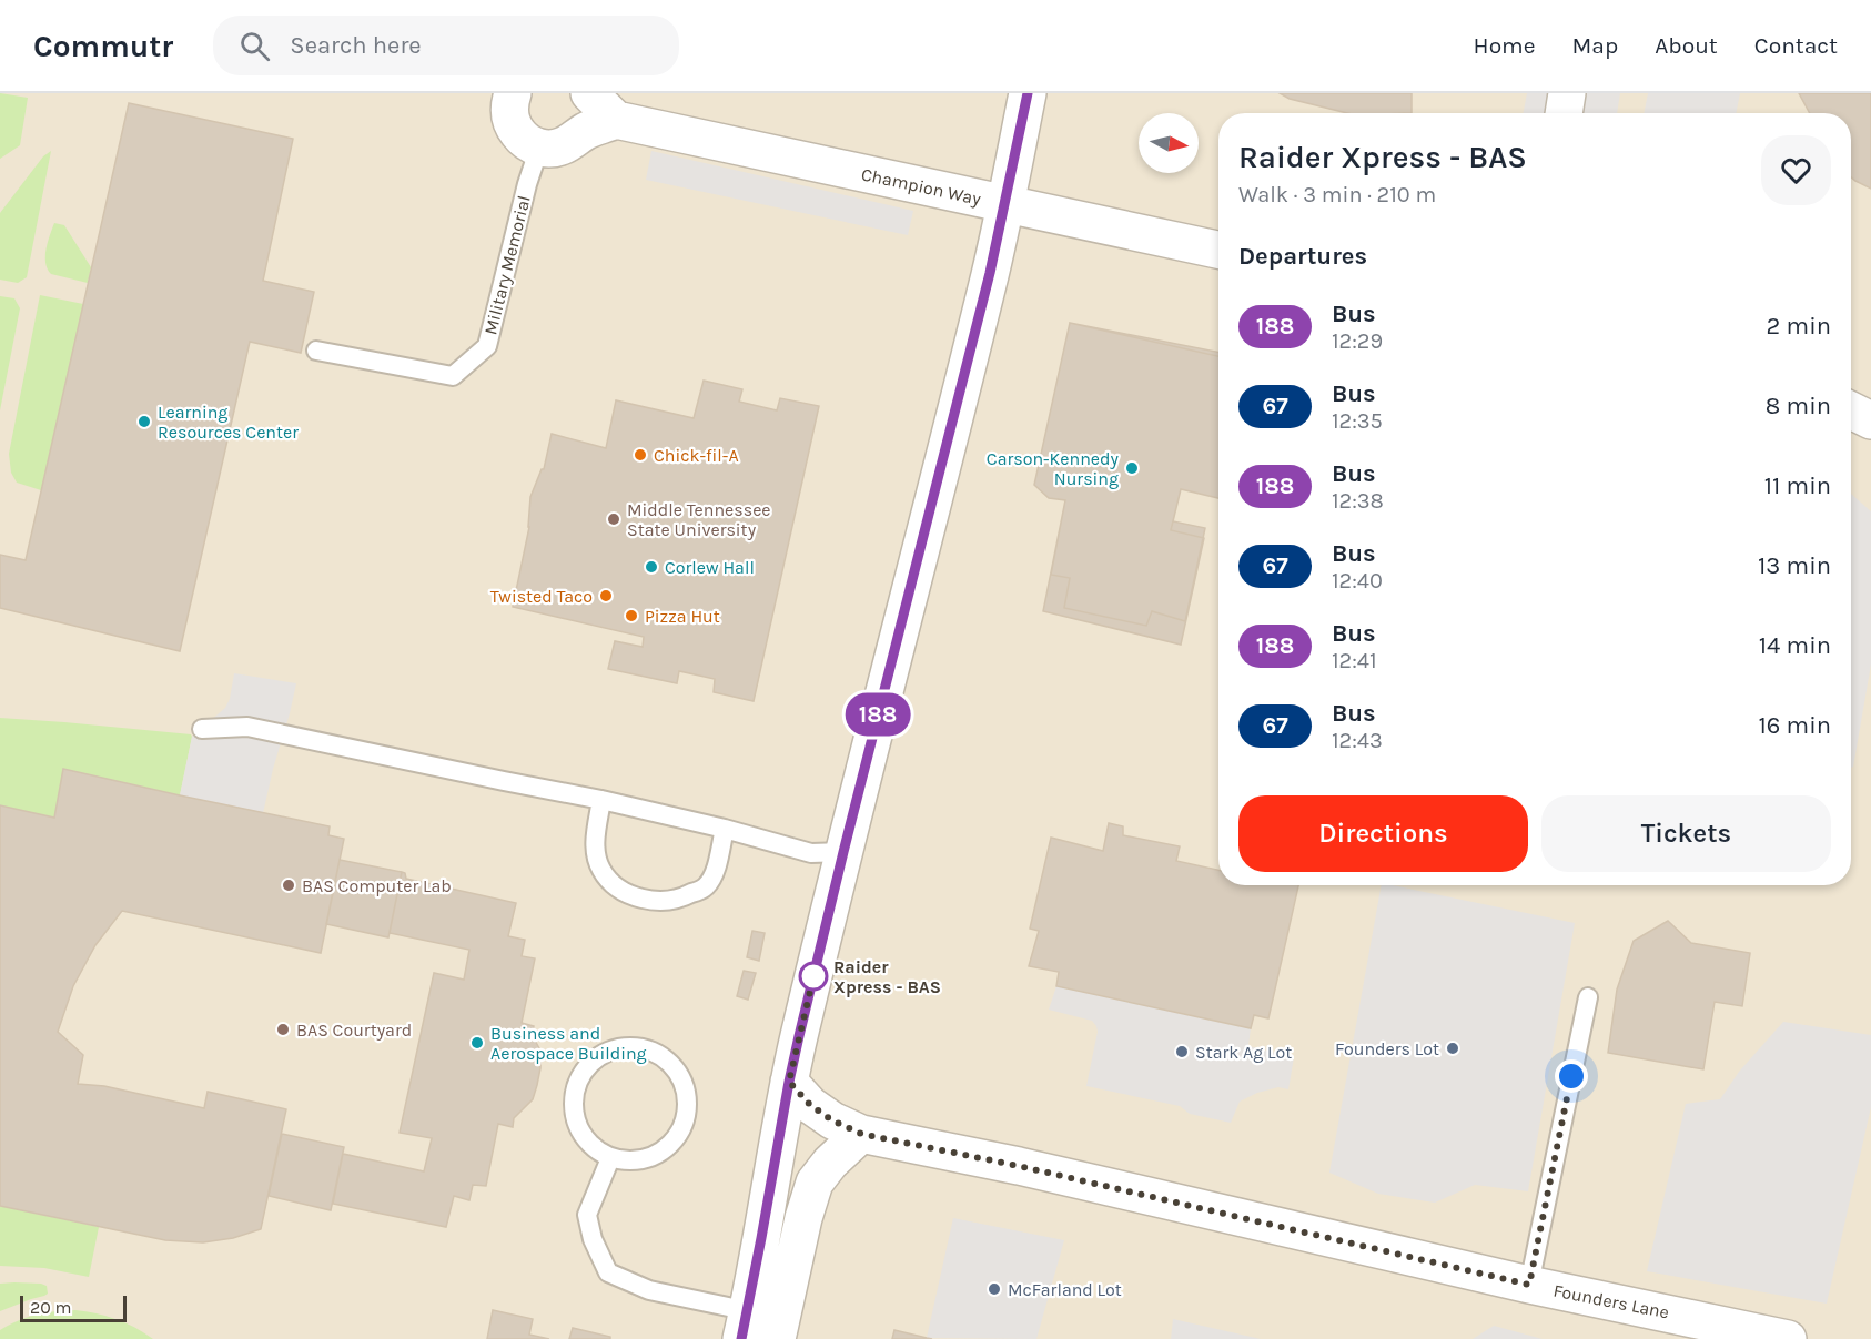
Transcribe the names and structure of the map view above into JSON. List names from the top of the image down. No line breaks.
{"streets":{"street":["Champion Way","Founders Lane"],"lane":["Military Memorial"]},"places":["Learning Resources Center","Chick-fil-A","Carson-Kennedy Nursing","Middle Tennessee State University","Corlew Hall","Twisted Taco","Pizza Hut","BAS Computer Lab","Raider Xpress - BAS","BAS Courtyard","Business and Aerospace Building","Founders Lot","Stark Ag Lot","McFarland Lot"],"lines":["bus line 188"],"scale_bar":"20 m","north":"right","page":{"header":"Commutr","search":"Search here","nav":["Home","Map","About","Contact"],"on_map":"188","heading":[["Raider Xpress - BAS","Walk · 3 min · 210 m"],"Departures"],"list":[{"mark":"188","name":"Bus","note":"12:29","value":"2 min"},{"mark":"67","name":"Bus","note":"12:35","value":"8 min"},{"mark":"188","name":"Bus","note":"12:38","value":"11 min"},{"mark":"67","name":"Bus","note":"12:40","value":"13 min"},{"mark":"188","name":"Bus","note":"12:41","value":"14 min"},{"mark":"67","name":"Bus","note":"12:43","value":"16 min"}],"buttons":["Directions","Tickets"],"scale":"20 m"}}
